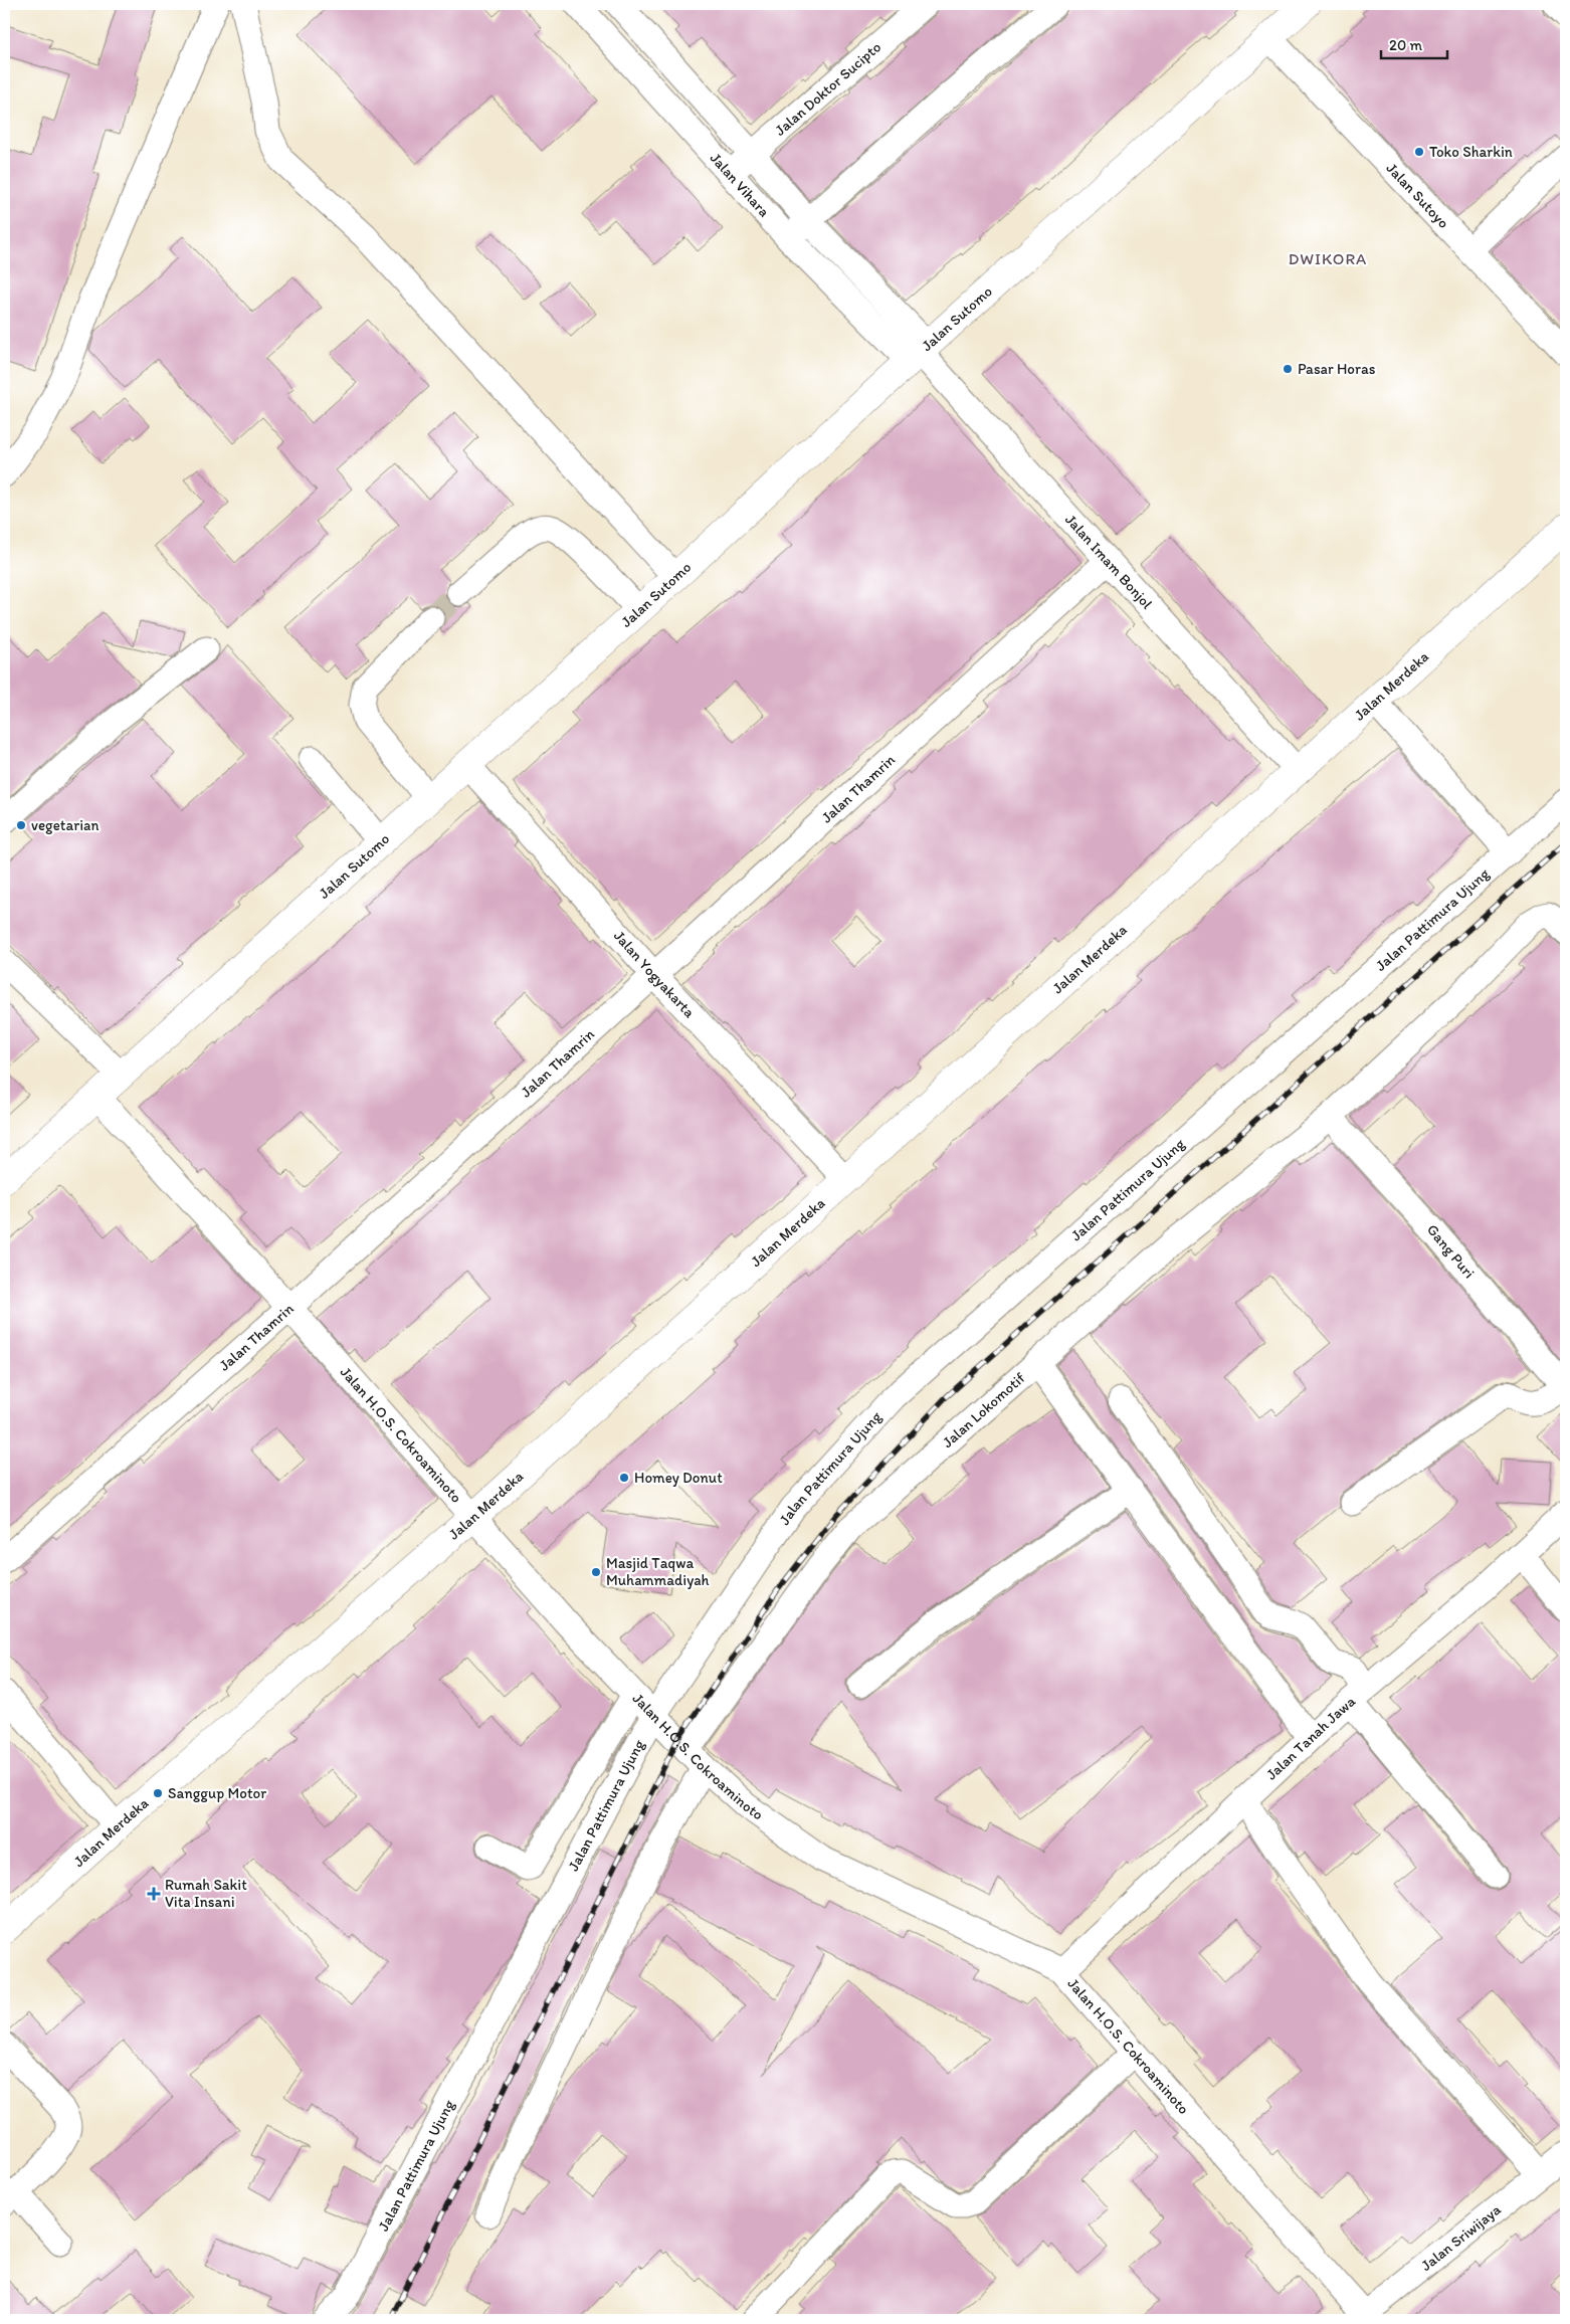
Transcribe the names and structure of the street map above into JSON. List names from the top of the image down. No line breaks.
{"streets":{"main road":["Jalan Sutomo","Jalan Merdeka"],"street":["Jalan Doktor Sucipto","Jalan Vihara","Jalan Sutoyo","Jalan Imam Bonjol","Jalan Thamrin","Jalan Pattimura Ujung","Jalan Yogyakarta","Gang Puri","Jalan Lokomotif","Jalan H.O.S. Cokroaminoto","Jalan Tanah Jawa","Jalan Sriwijaya"]},"crossings":[["Jalan Doktor Sucipto","Jalan Vihara"],["Jalan Vihara","Jalan Sutomo"],["Jalan Vihara","Jalan Imam Bonjol"],["Jalan Sutoyo","Jalan Sutomo"],["Jalan Sutomo","Jalan Imam Bonjol"],["Jalan Sutomo","Jalan Yogyakarta"],["Jalan Sutomo","Jalan H.O.S. Cokroaminoto"],["Jalan Imam Bonjol","Jalan Merdeka"],["Jalan Imam Bonjol","Jalan Thamrin"],["Jalan Merdeka","Jalan Yogyakarta"],["Jalan Merdeka","Jalan H.O.S. Cokroaminoto"],["Jalan Thamrin","Jalan Yogyakarta"],["Jalan Thamrin","Jalan H.O.S. Cokroaminoto"],["Jalan Pattimura Ujung","Jalan H.O.S. Cokroaminoto"],["Gang Puri","Jalan Lokomotif"],["Jalan Lokomotif","Jalan H.O.S. Cokroaminoto"],["Jalan H.O.S. Cokroaminoto","Jalan Tanah Jawa"],["Jalan H.O.S. Cokroaminoto","Jalan Sriwijaya"]],"districts":["DWIKORA"],"places":{"other":["Toko Sharkin","Pasar Horas","vegetarian","Homey Donut","Masjid Taqwa Muhammadiyah","Sanggup Motor"],"health":["Rumah Sakit Vita Insani"]},"scale_bar":"20 m"}
